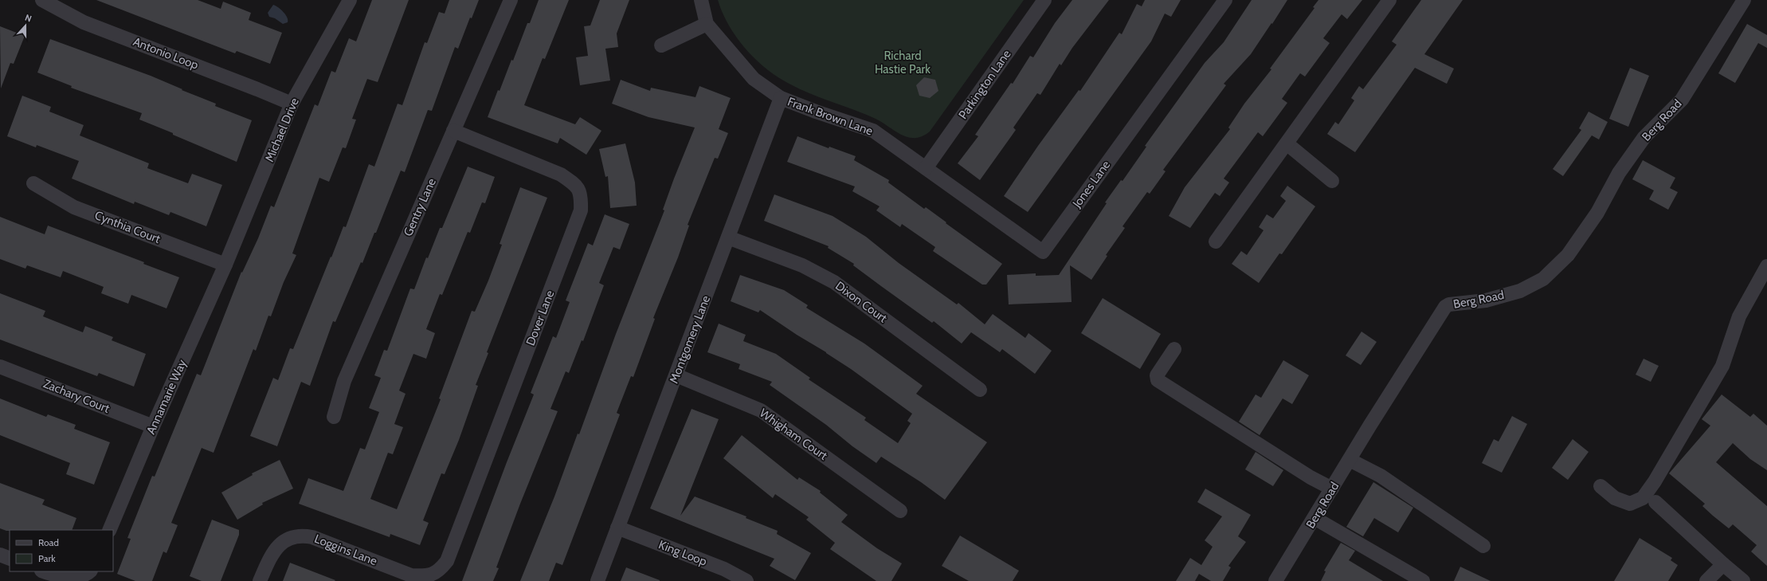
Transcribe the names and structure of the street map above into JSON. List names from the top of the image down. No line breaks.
{"streets":{"street":["Antonio Loop","Parkington Lane","Frank Brown Lane","Berg Road","Michael Drive","Jones Lane","Gentry Lane","Cynthia Court","Dixon Court","Dover Lane","Montgomery Lane","Zachary Court","Annamarie Way","Whigham Court","Loggins Lane","King Loop"]},"crossings":[["Antonio Loop","Michael Drive"],["Parkington Lane","Frank Brown Lane"],["Parkington Lane","Jones Lane"],["Frank Brown Lane","Jones Lane"],["Frank Brown Lane","Montgomery Lane"],["Michael Drive","Cynthia Court"],["Michael Drive","Annamarie Way"],["Gentry Lane","Dover Lane"],["Cynthia Court","Annamarie Way"],["Dixon Court","Montgomery Lane"],["Dover Lane","Loggins Lane"],["Montgomery Lane","Whigham Court"],["Montgomery Lane","King Loop"],["Zachary Court","Annamarie Way"]],"parks":["Richard Hastie Park"],"legend":["Road","Park"],"north":"top"}
